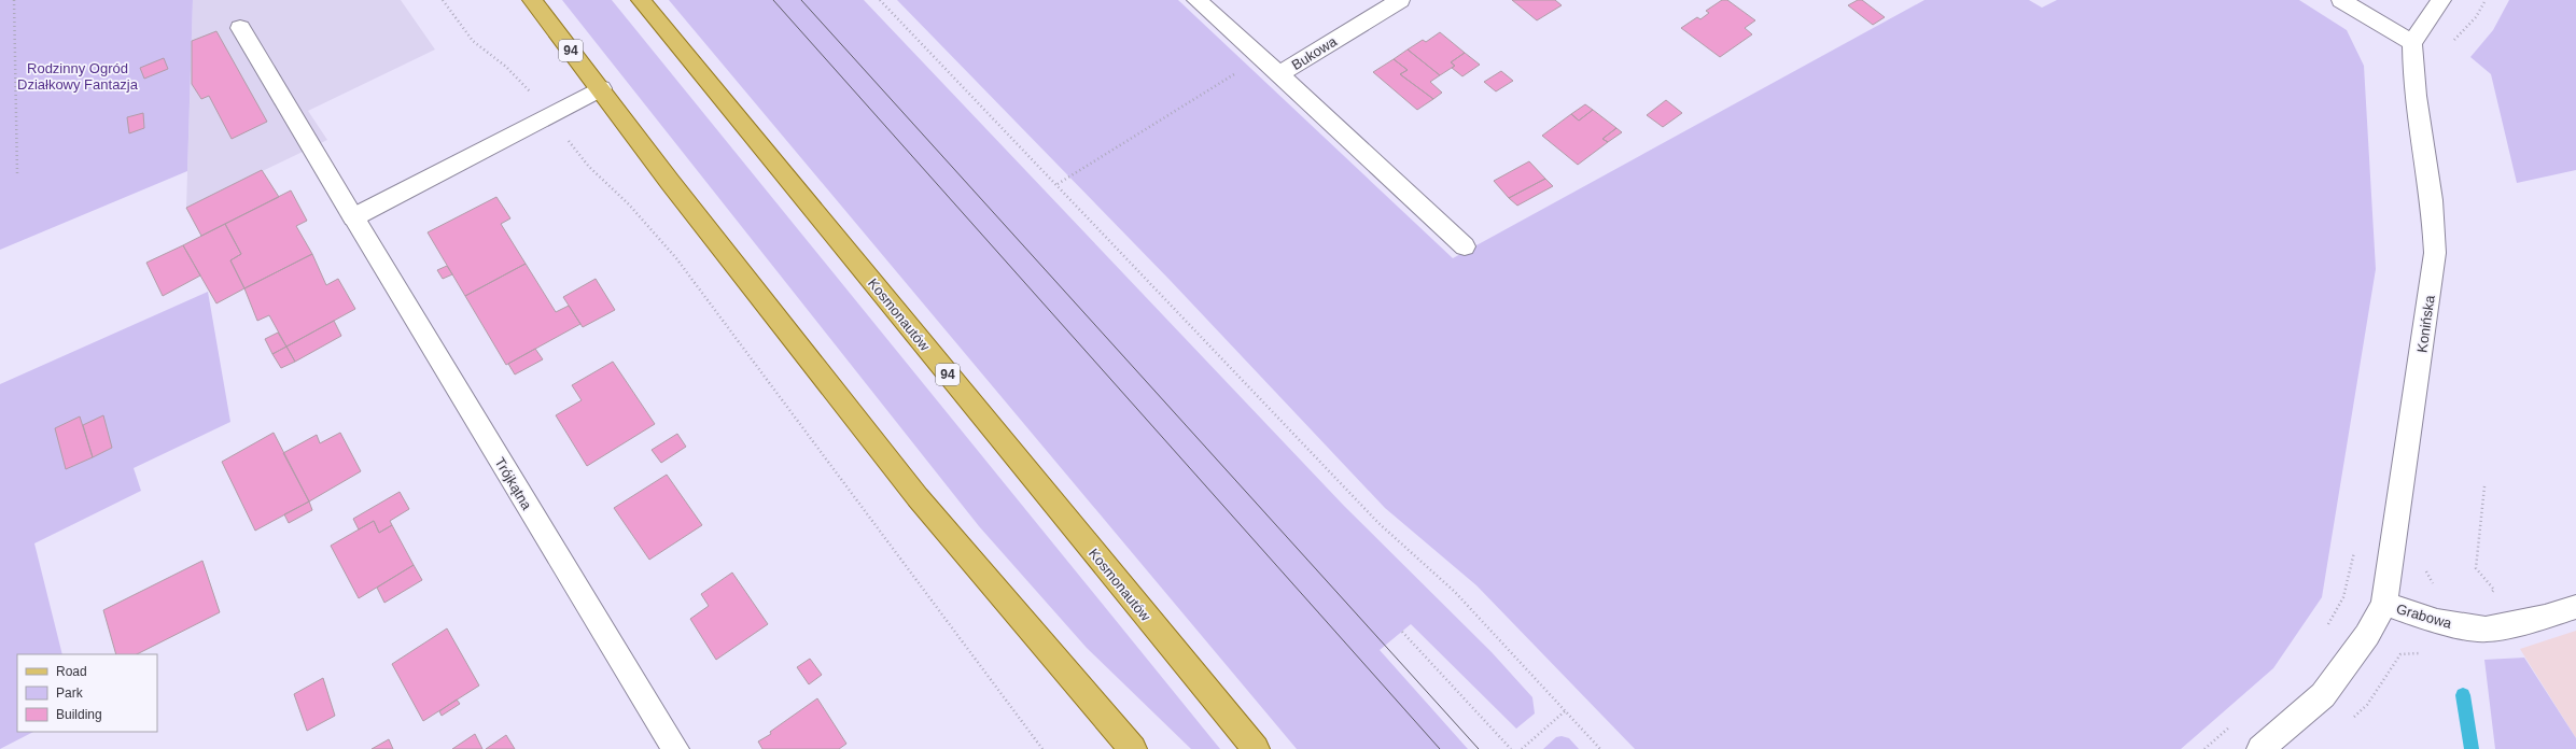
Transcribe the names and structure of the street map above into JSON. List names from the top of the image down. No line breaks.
{"streets":{"main road":["94","Kosmonautów"],"street":["Bukowa","Konińska","Trójkątna","Grabowa"]},"crossings":[["Konińska","Grabowa"]],"parks":["Rodzinny Ogród Działkowy Fantazja"],"legend":["Road","Park","Building"]}
